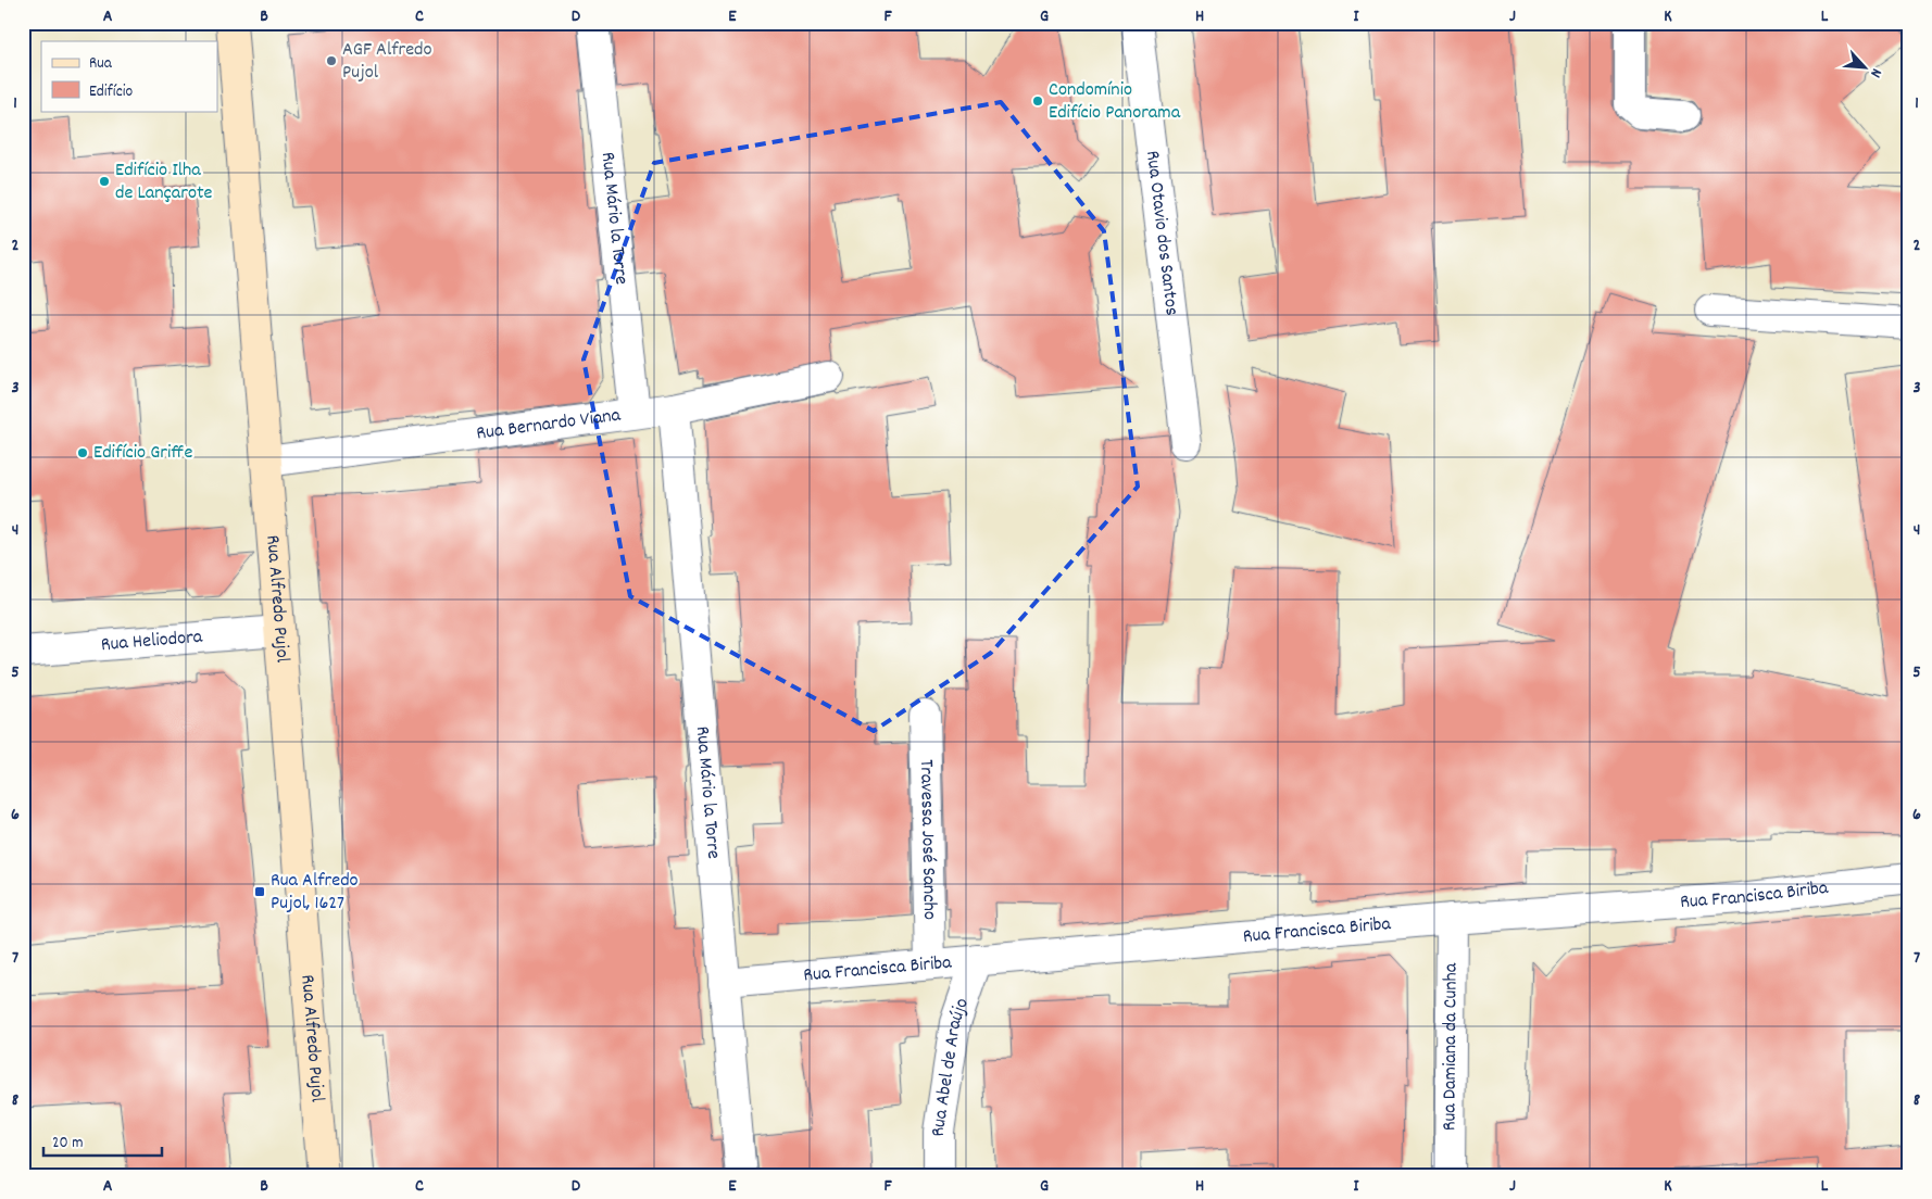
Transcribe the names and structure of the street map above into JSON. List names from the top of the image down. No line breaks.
{"streets":{"main road":["Rua Alfredo Pujol"],"street":["Rua Mário la Torre","Rua Otavio dos Santos","Rua Bernardo Viana","Rua Heliodora","Travessa José Sancho","Rua Francisca Biriba","Rua Damiana da Cunha","Rua Abel de Araújo"]},"crossings":[["Rua Mário la Torre","Rua Bernardo Viana"],["Rua Mário la Torre","Rua Francisca Biriba"],["Rua Bernardo Viana","Rua Alfredo Pujol"],["Rua Alfredo Pujol","Rua Heliodora"],["Travessa José Sancho","Rua Francisca Biriba"],["Rua Francisca Biriba","Rua Damiana da Cunha"],["Rua Francisca Biriba","Rua Abel de Araújo"]],"places":{"other":["AGF Alfredo Pujol","Condomínio Edifício Panorama","Edifício Ilha de Lançarote","Edifício Griffe"],"transit":["Rua Alfredo Pujol, 1627"]},"legend":["Rua","Edifício"],"scale_bar":"20 m","north":"bottom right","grid":{"columns":["A","B","C","D","E","F","G","H","I","J","K","L"],"rows":["1","2","3","4","5","6","7","8"]}}
